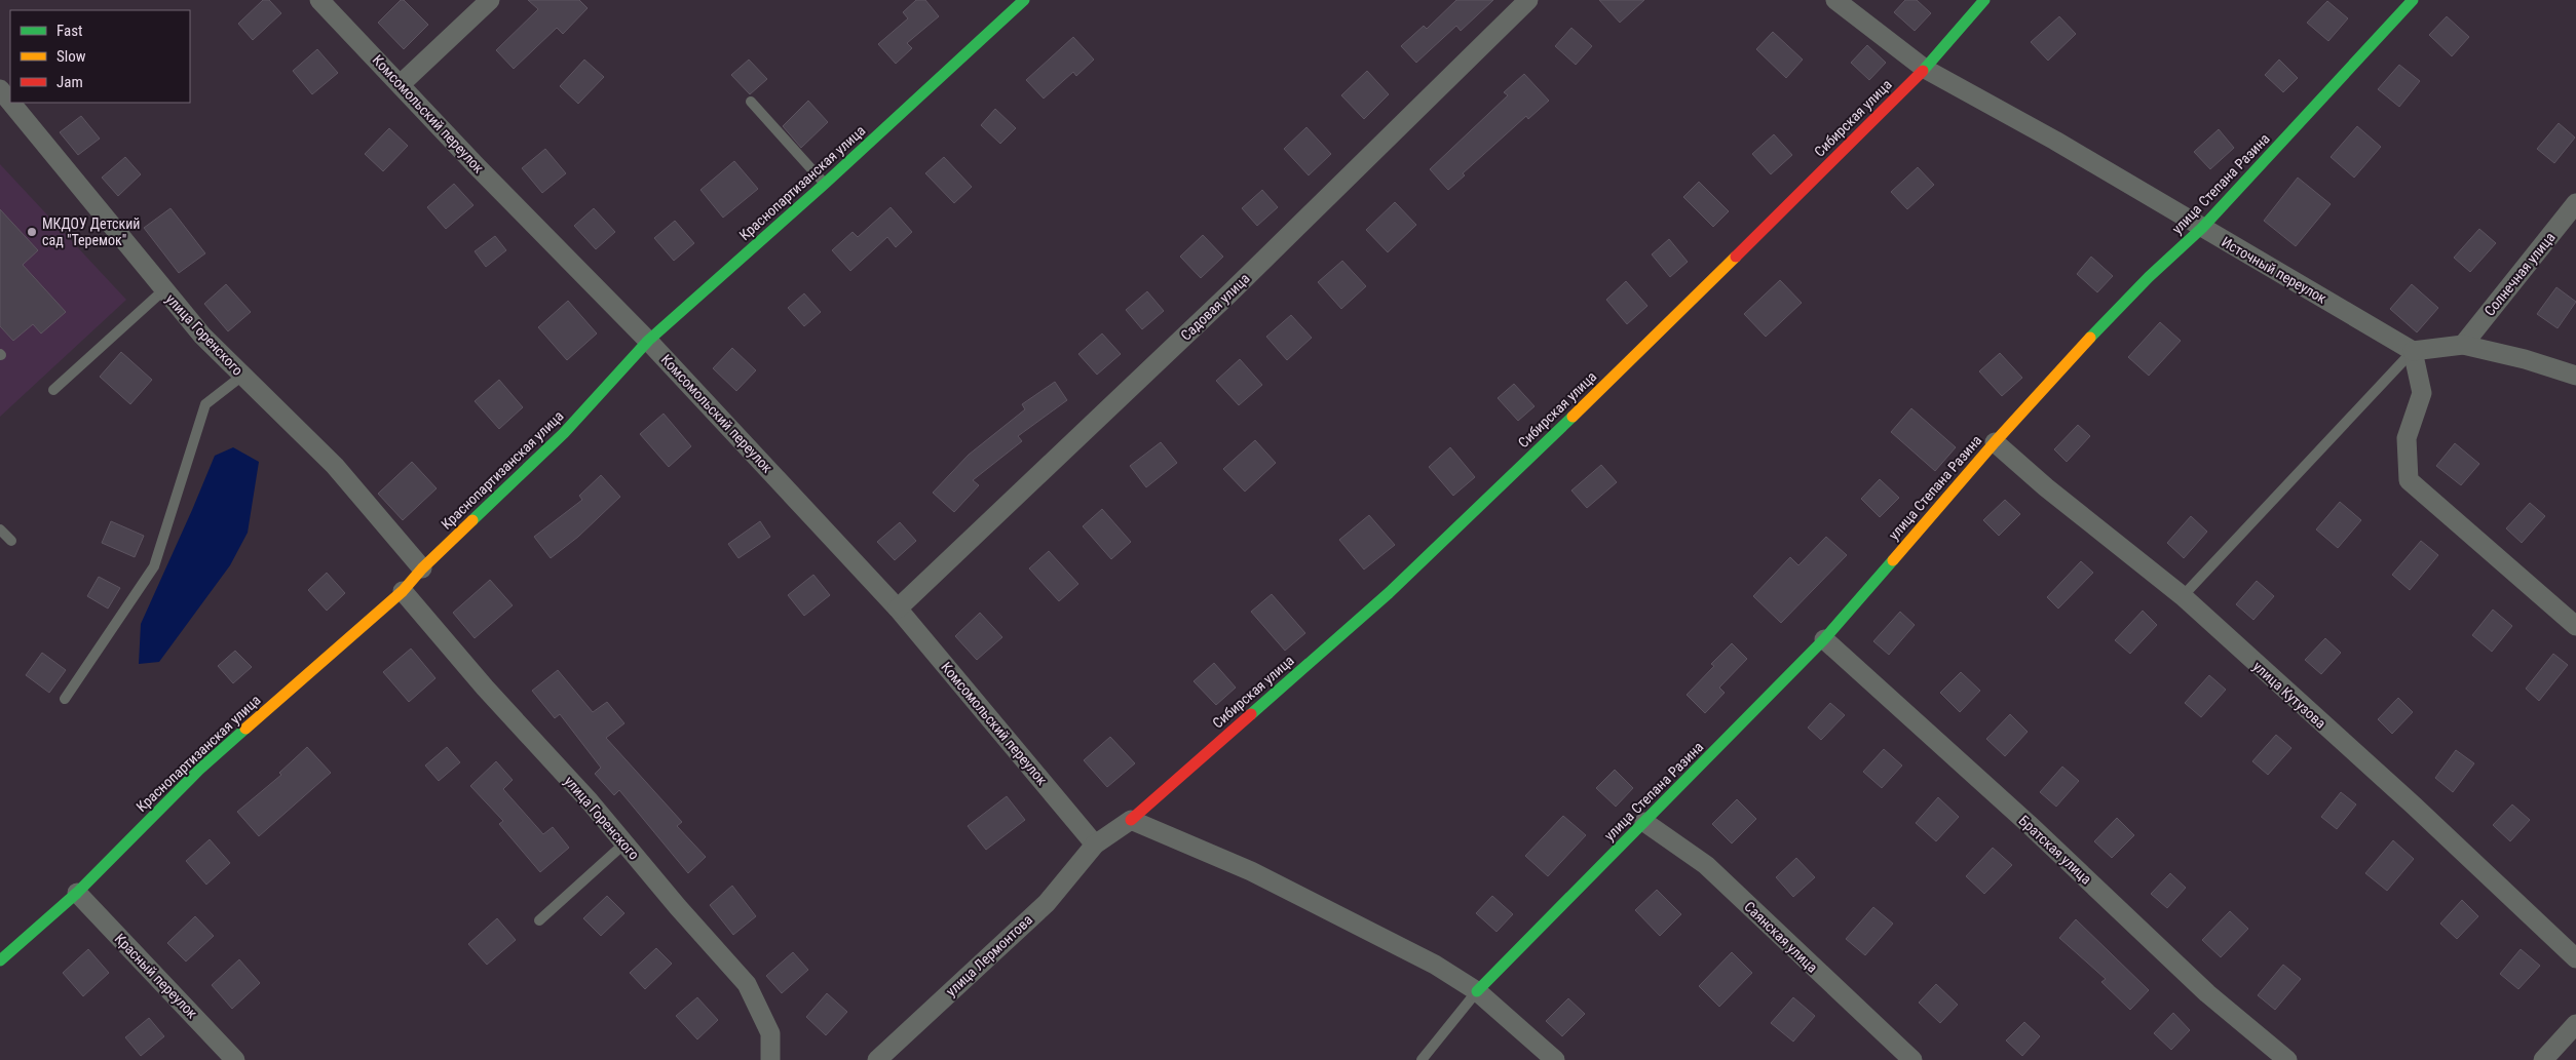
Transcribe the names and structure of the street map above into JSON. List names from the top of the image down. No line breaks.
{"streets":{"street":["Комсомольский переулок","Сибирская улица","Краснопартизанская улица","улица Степана Разина","Источный переулок","Солнечная улица","Садовая улица","улица Горенского","улица Кутузова","Братская улица","Саянская улица","улица Лермонтова","Красный переулок"]},"crossings":[["Комсомольский переулок","Краснопартизанская улица"],["Комсомольский переулок","Садовая улица"],["Комсомольский переулок","улица Лермонтова"],["Сибирская улица","Источный переулок"],["Сибирская улица","улица Лермонтова"],["Краснопартизанская улица","улица Горенского"],["Краснопартизанская улица","Красный переулок"],["улица Степана Разина","Источный переулок"],["улица Степана Разина","улица Кутузова"],["улица Степана Разина","Братская улица"],["улица Степана Разина","Саянская улица"]],"places":["МКДОУ Детский сад \"Теремок\""],"legend":["Fast","Slow","Jam"]}
